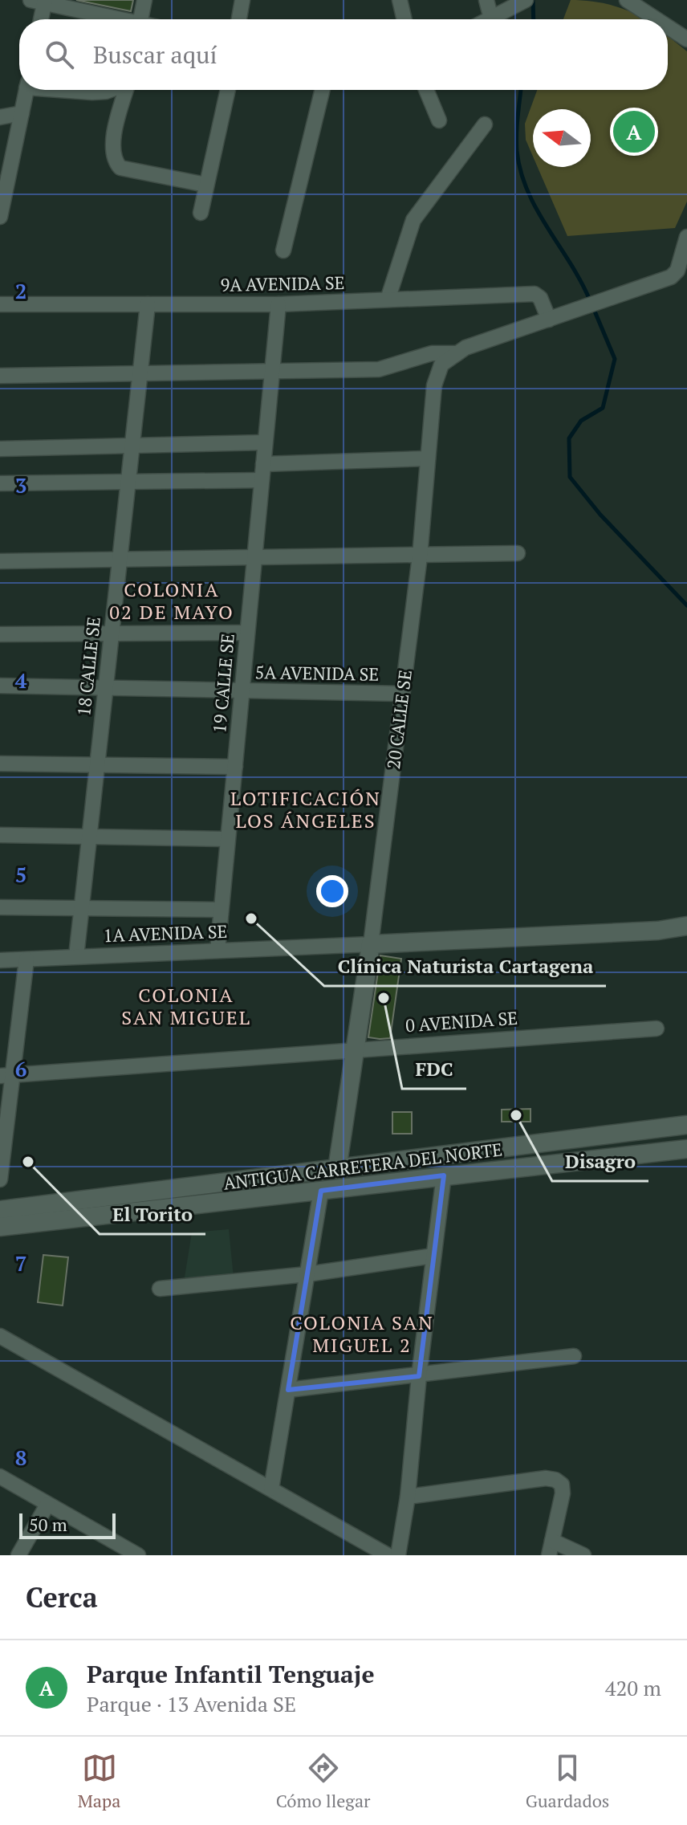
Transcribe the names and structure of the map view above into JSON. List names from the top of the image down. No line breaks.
{"streets":{"main road":["20 CALLE SE","ANTIGUA CARRETERA DEL NORTE"],"street":["9A AVENIDA SE","18 CALLE SE","5A AVENIDA SE","19 CALLE SE","1A AVENIDA SE","0 AVENIDA SE"]},"crossings":[["9A AVENIDA SE","18 CALLE SE"],["9A AVENIDA SE","19 CALLE SE"],["18 CALLE SE","5A AVENIDA SE"],["18 CALLE SE","1A AVENIDA SE"],["5A AVENIDA SE","19 CALLE SE"],["5A AVENIDA SE","20 CALLE SE"],["19 CALLE SE","1A AVENIDA SE"],["20 CALLE SE","1A AVENIDA SE"],["20 CALLE SE","0 AVENIDA SE"],["20 CALLE SE","ANTIGUA CARRETERA DEL NORTE"]],"districts":["COLONIA 02 DE MAYO","LOTIFICACIÓN LOS ÁNGELES","COLONIA SAN MIGUEL","COLONIA SAN MIGUEL 2"],"places":["Clínica Naturista Cartagena","FDC","Disagro","El Torito"],"scale_bar":"50 m","north":"left","page":{"search":"Buscar aquí","pins":"A","scale":"50 m","heading":"Cerca","list":[{"mark":"A","name":"Parque Infantil Tenguaje","note":"Parque · 13 Avenida SE","value":"420 m"}],"nav":["Mapa","Cómo llegar","Guardados"]},"grid":{"rows":["2","3","4","5","6","7","8"]}}
